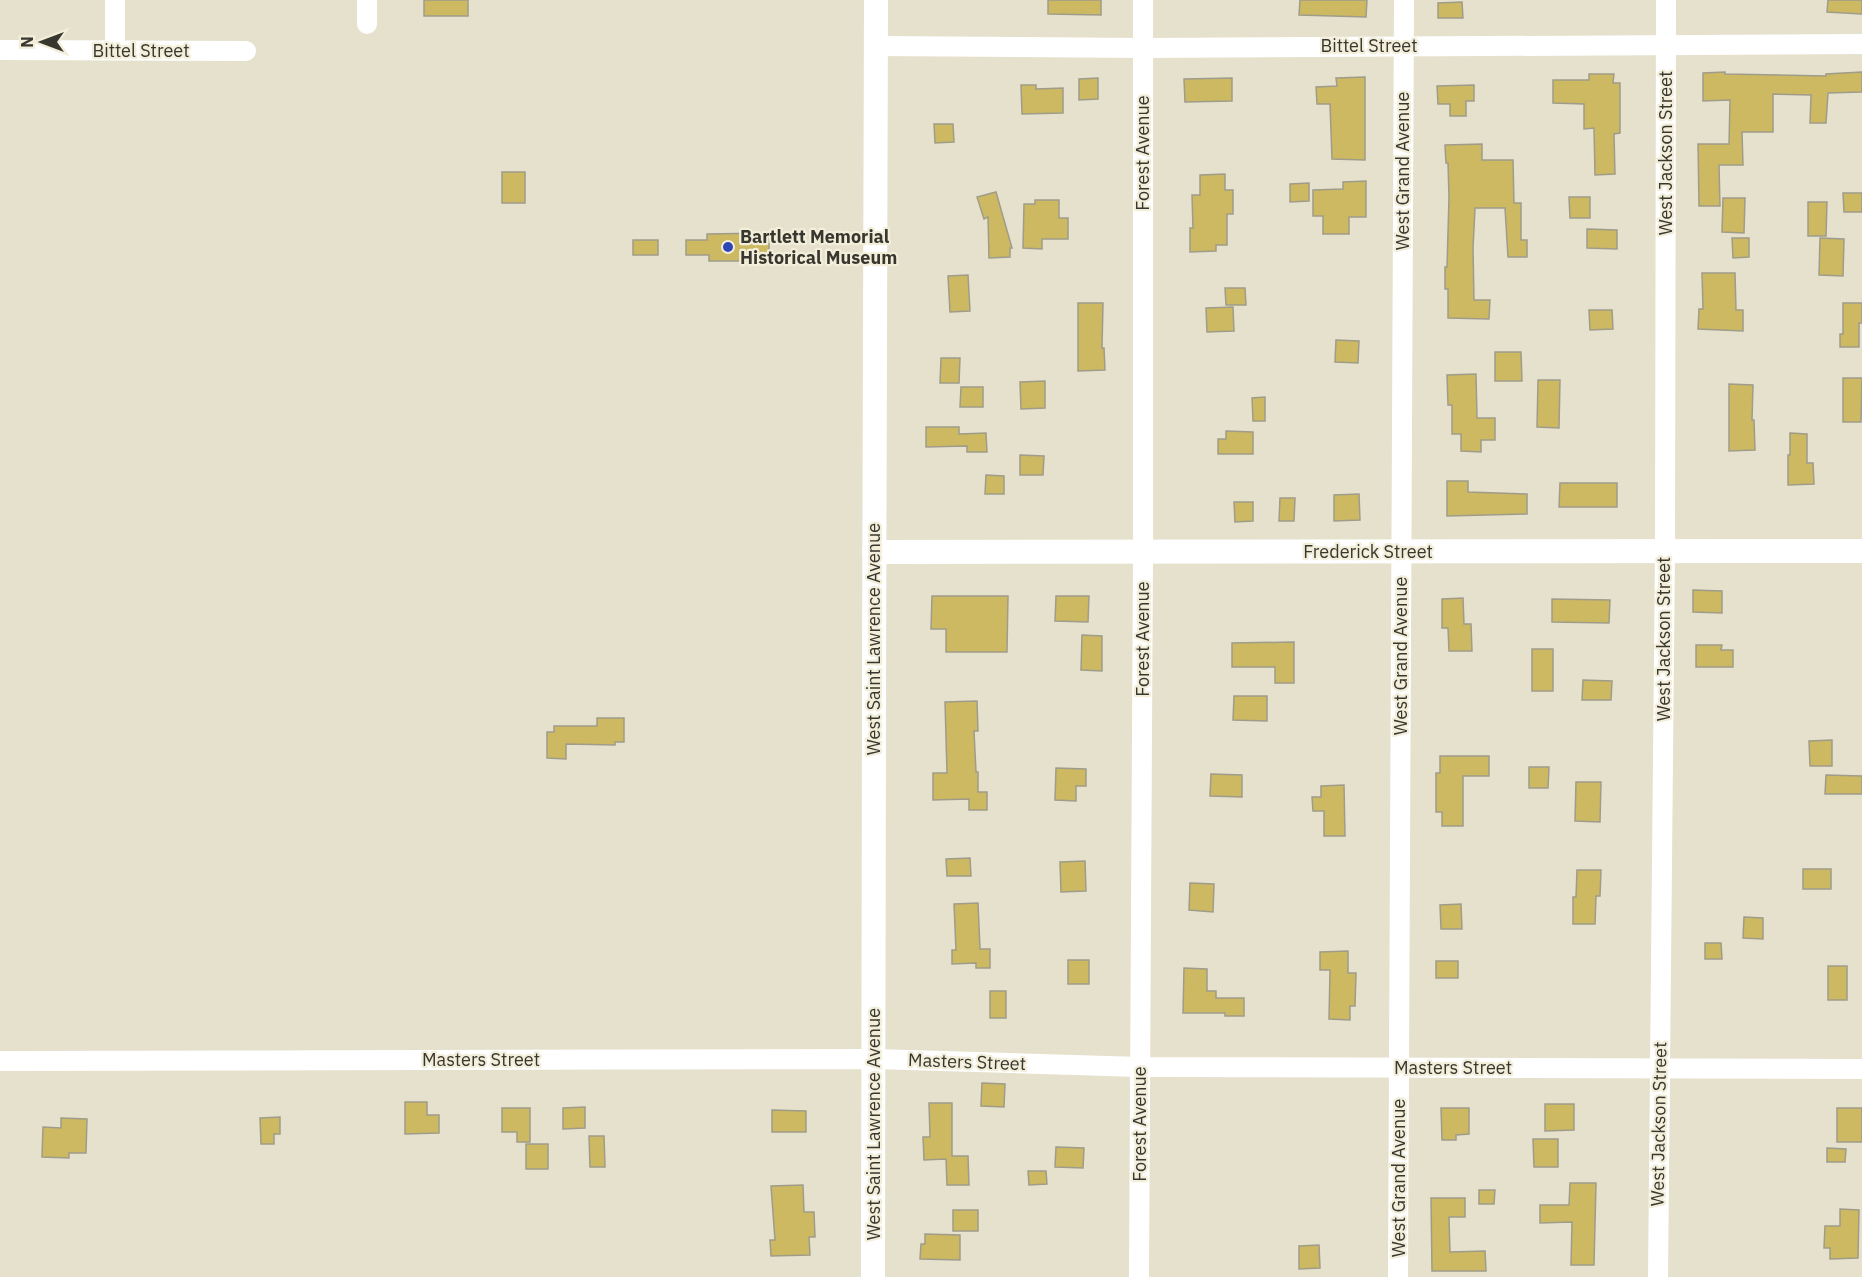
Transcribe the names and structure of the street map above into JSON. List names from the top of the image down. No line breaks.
{"streets":{"street":["Bittel Street","Forest Avenue","West Jackson Street","West Grand Avenue","Frederick Street","West Saint Lawrence Avenue","Masters Street"]},"crossings":[["Bittel Street","Forest Avenue"],["Bittel Street","West Jackson Street"],["Bittel Street","West Grand Avenue"],["Bittel Street","West Saint Lawrence Avenue"],["Forest Avenue","Frederick Street"],["Forest Avenue","Masters Street"],["West Jackson Street","Frederick Street"],["West Jackson Street","Masters Street"],["West Grand Avenue","Frederick Street"],["West Grand Avenue","Masters Street"],["Frederick Street","West Saint Lawrence Avenue"],["West Saint Lawrence Avenue","Masters Street"]],"places":["Bartlett Memorial Historical Museum"],"north":"left"}
